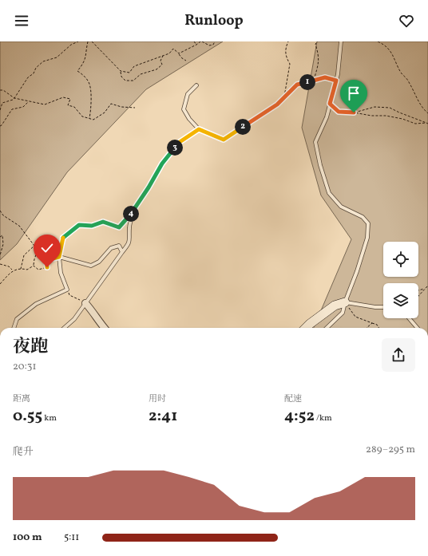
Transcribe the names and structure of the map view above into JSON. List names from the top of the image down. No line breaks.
{"page":{"header":"Runloop","pins":["1","2","3","4"],"heading":["夜跑","20:31"],"stats":[["距离","0.55 km"],["用时","2:41"],["配速","4:52 /km"]],"chart":["爬升","289–295 m"],"list":[{"name":"100 m","note":"5:11"}]}}
